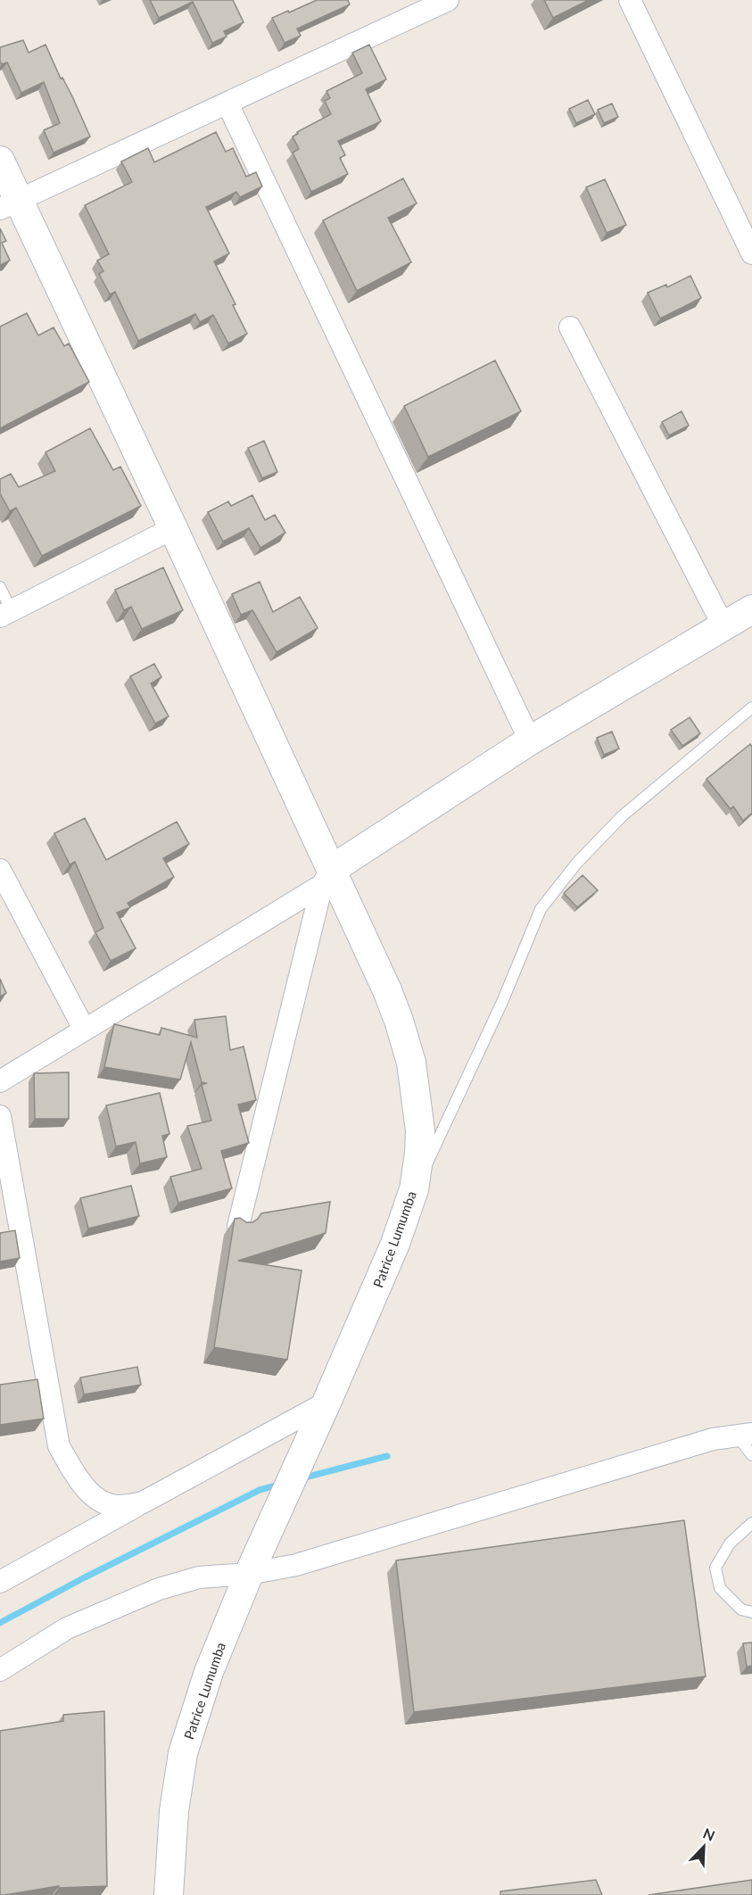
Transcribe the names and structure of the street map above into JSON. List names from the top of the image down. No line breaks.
{"streets":{"street":["Patrice Lumumba"]},"north":"top right"}
